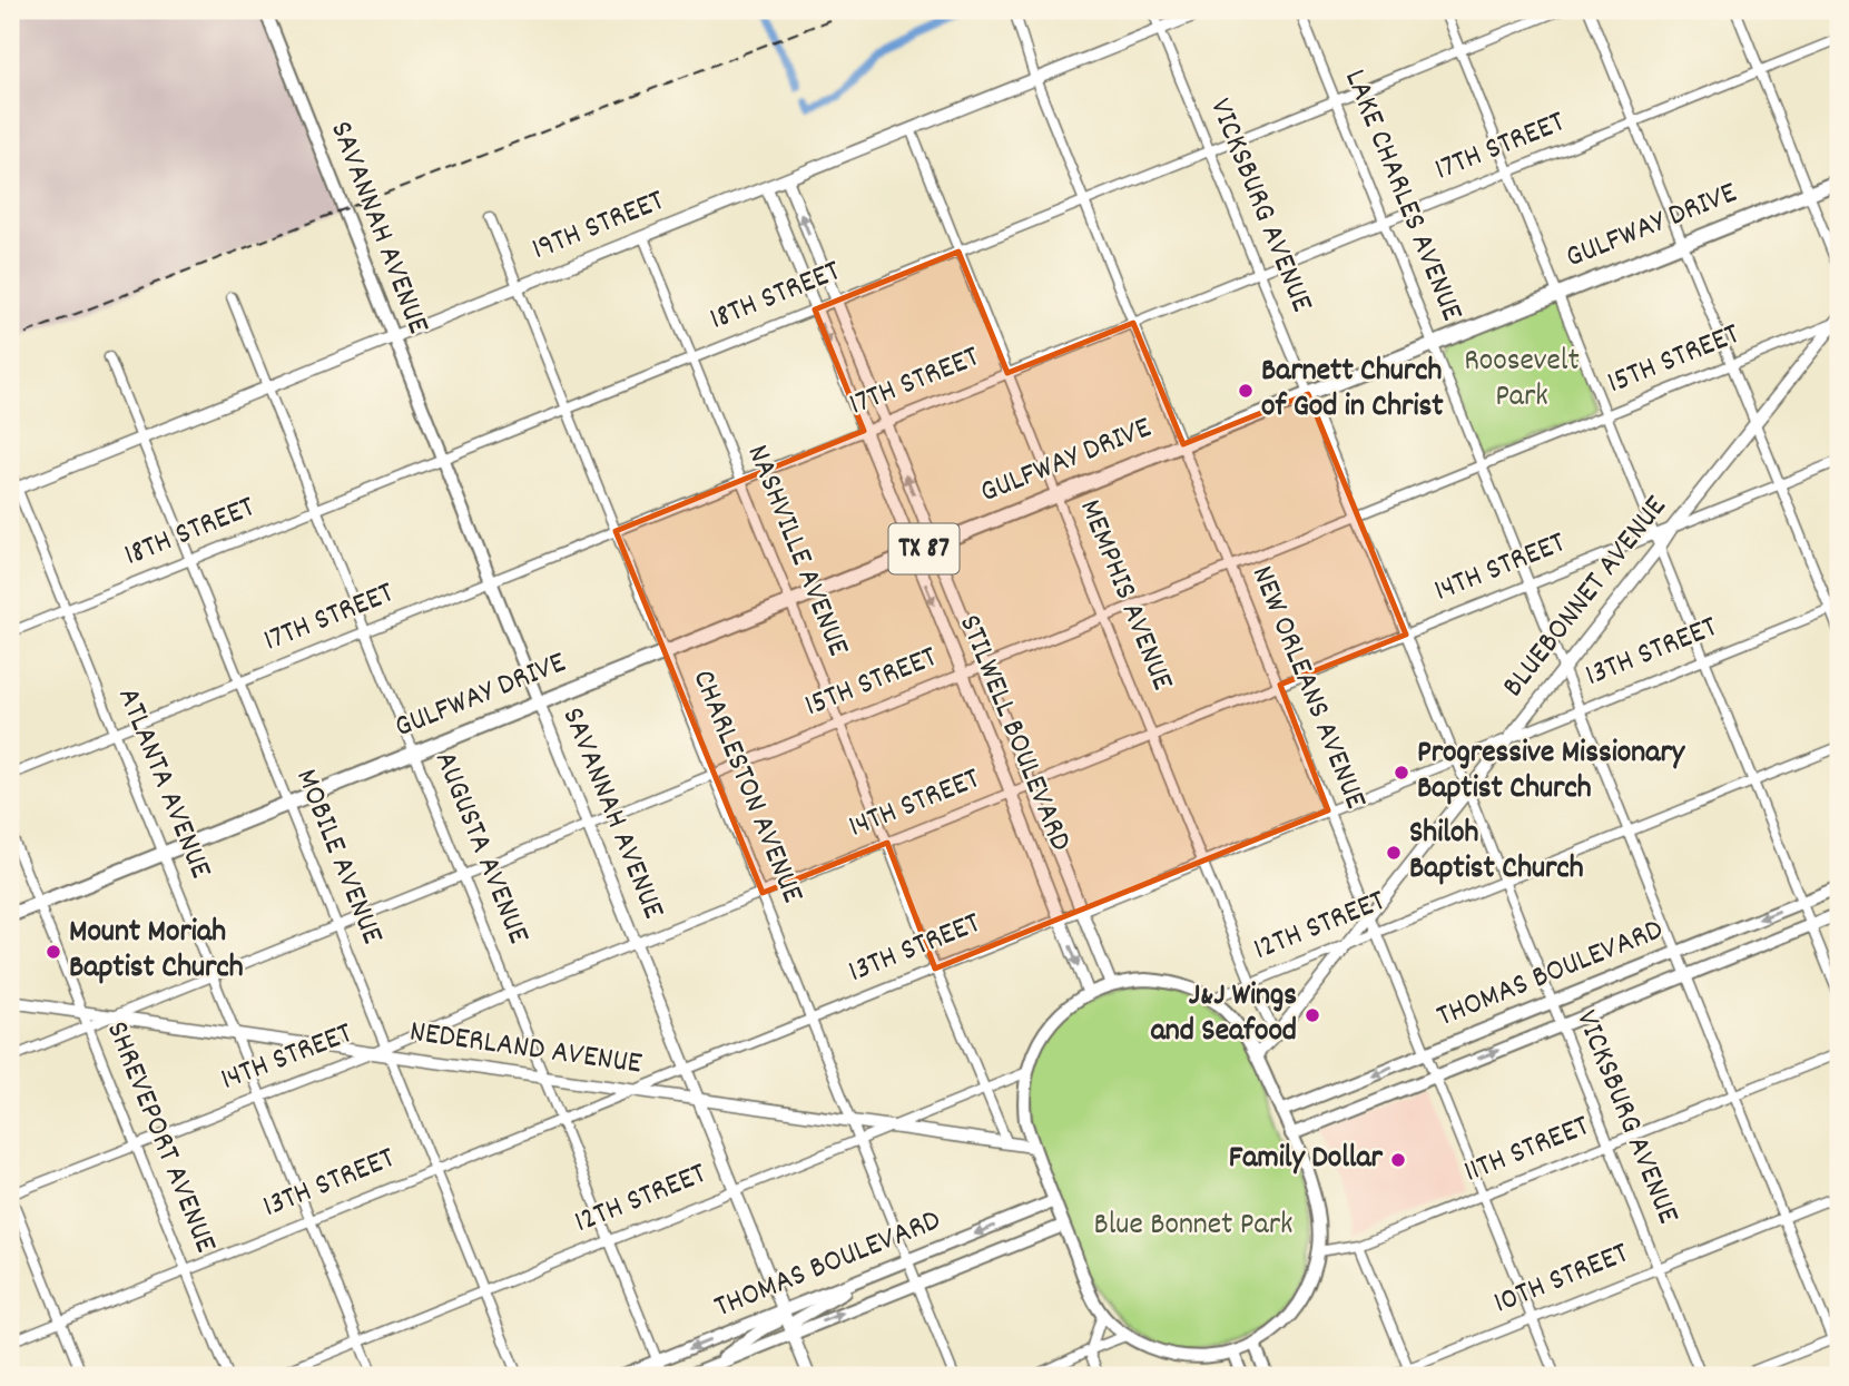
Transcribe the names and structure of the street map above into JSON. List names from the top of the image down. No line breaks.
{"streets":{"main road":["GULFWAY DRIVE","SAVANNAH AVENUE","TX 87","THOMAS BOULEVARD"],"street":["17TH STREET","LAKE CHARLES AVENUE","VICKSBURG AVENUE","19TH STREET","18TH STREET","15TH STREET","NASHVILLE AVENUE","14TH STREET","MEMPHIS AVENUE","BLUEBONNET AVENUE","13TH STREET","NEW ORLEANS AVENUE","STILWELL BOULEVARD","ATLANTA AVENUE","CHARLESTON AVENUE","AUGUSTA AVENUE","MOBILE AVENUE","12TH STREET","NEDERLAND AVENUE","SHREVEPORT AVENUE","11TH STREET","10TH STREET"]},"crossings":[["17TH STREET","LAKE CHARLES AVENUE"],["17TH STREET","VICKSBURG AVENUE"],["17TH STREET","SAVANNAH AVENUE"],["17TH STREET","NASHVILLE AVENUE"],["17TH STREET","MEMPHIS AVENUE"],["17TH STREET","NEW ORLEANS AVENUE"],["17TH STREET","STILWELL BOULEVARD"],["17TH STREET","ATLANTA AVENUE"],["17TH STREET","CHARLESTON AVENUE"],["17TH STREET","AUGUSTA AVENUE"],["17TH STREET","MOBILE AVENUE"],["LAKE CHARLES AVENUE","GULFWAY DRIVE"],["LAKE CHARLES AVENUE","18TH STREET"],["LAKE CHARLES AVENUE","15TH STREET"],["LAKE CHARLES AVENUE","14TH STREET"],["LAKE CHARLES AVENUE","BLUEBONNET AVENUE"],["LAKE CHARLES AVENUE","13TH STREET"],["LAKE CHARLES AVENUE","12TH STREET"],["LAKE CHARLES AVENUE","THOMAS BOULEVARD"],["LAKE CHARLES AVENUE","11TH STREET"],["LAKE CHARLES AVENUE","10TH STREET"],["VICKSBURG AVENUE","19TH STREET"],["VICKSBURG AVENUE","GULFWAY DRIVE"],["VICKSBURG AVENUE","18TH STREET"],["VICKSBURG AVENUE","15TH STREET"],["VICKSBURG AVENUE","14TH STREET"],["VICKSBURG AVENUE","BLUEBONNET AVENUE"],["VICKSBURG AVENUE","13TH STREET"],["VICKSBURG AVENUE","12TH STREET"],["VICKSBURG AVENUE","THOMAS BOULEVARD"],["VICKSBURG AVENUE","11TH STREET"],["VICKSBURG AVENUE","10TH STREET"],["19TH STREET","SAVANNAH AVENUE"],["19TH STREET","NASHVILLE AVENUE"],["19TH STREET","MEMPHIS AVENUE"],["19TH STREET","NEW ORLEANS AVENUE"],["19TH STREET","STILWELL BOULEVARD"],["19TH STREET","ATLANTA AVENUE"],["19TH STREET","CHARLESTON AVENUE"],["19TH STREET","AUGUSTA AVENUE"],["19TH STREET","MOBILE AVENUE"],["GULFWAY DRIVE","SAVANNAH AVENUE"],["GULFWAY DRIVE","NASHVILLE AVENUE"],["GULFWAY DRIVE","MEMPHIS AVENUE"],["GULFWAY DRIVE","NEW ORLEANS AVENUE"],["GULFWAY DRIVE","STILWELL BOULEVARD"],["GULFWAY DRIVE","ATLANTA AVENUE"],["GULFWAY DRIVE","CHARLESTON AVENUE"],["GULFWAY DRIVE","AUGUSTA AVENUE"],["GULFWAY DRIVE","MOBILE AVENUE"],["GULFWAY DRIVE","SHREVEPORT AVENUE"],["SAVANNAH AVENUE","18TH STREET"],["SAVANNAH AVENUE","15TH STREET"],["SAVANNAH AVENUE","14TH STREET"],["SAVANNAH AVENUE","13TH STREET"],["SAVANNAH AVENUE","12TH STREET"],["SAVANNAH AVENUE","THOMAS BOULEVARD"],["SAVANNAH AVENUE","NEDERLAND AVENUE"],["18TH STREET","NASHVILLE AVENUE"],["18TH STREET","MEMPHIS AVENUE"],["18TH STREET","NEW ORLEANS AVENUE"],["18TH STREET","STILWELL BOULEVARD"],["18TH STREET","ATLANTA AVENUE"],["18TH STREET","CHARLESTON AVENUE"],["18TH STREET","AUGUSTA AVENUE"],["18TH STREET","MOBILE AVENUE"],["15TH STREET","NASHVILLE AVENUE"],["15TH STREET","MEMPHIS AVENUE"],["15TH STREET","BLUEBONNET AVENUE"],["15TH STREET","NEW ORLEANS AVENUE"],["15TH STREET","STILWELL BOULEVARD"],["15TH STREET","ATLANTA AVENUE"],["15TH STREET","CHARLESTON AVENUE"],["15TH STREET","AUGUSTA AVENUE"],["15TH STREET","MOBILE AVENUE"],["15TH STREET","NEDERLAND AVENUE"],["15TH STREET","SHREVEPORT AVENUE"],["NASHVILLE AVENUE","14TH STREET"],["NASHVILLE AVENUE","13TH STREET"],["NASHVILLE AVENUE","12TH STREET"],["NASHVILLE AVENUE","NEDERLAND AVENUE"],["14TH STREET","MEMPHIS AVENUE"],["14TH STREET","BLUEBONNET AVENUE"],["14TH STREET","NEW ORLEANS AVENUE"],["14TH STREET","STILWELL BOULEVARD"],["14TH STREET","ATLANTA AVENUE"],["14TH STREET","CHARLESTON AVENUE"],["14TH STREET","AUGUSTA AVENUE"],["14TH STREET","MOBILE AVENUE"],["14TH STREET","NEDERLAND AVENUE"],["14TH STREET","SHREVEPORT AVENUE"],["MEMPHIS AVENUE","BLUEBONNET AVENUE"],["MEMPHIS AVENUE","13TH STREET"],["MEMPHIS AVENUE","12TH STREET"],["BLUEBONNET AVENUE","13TH STREET"],["BLUEBONNET AVENUE","NEW ORLEANS AVENUE"],["BLUEBONNET AVENUE","12TH STREET"],["13TH STREET","NEW ORLEANS AVENUE"],["13TH STREET","STILWELL BOULEVARD"],["13TH STREET","ATLANTA AVENUE"],["13TH STREET","CHARLESTON AVENUE"],["13TH STREET","AUGUSTA AVENUE"],["13TH STREET","MOBILE AVENUE"],["13TH STREET","NEDERLAND AVENUE"],["13TH STREET","SHREVEPORT AVENUE"],["NEW ORLEANS AVENUE","12TH STREET"],["NEW ORLEANS AVENUE","THOMAS BOULEVARD"],["NEW ORLEANS AVENUE","11TH STREET"],["NEW ORLEANS AVENUE","10TH STREET"],["ATLANTA AVENUE","12TH STREET"],["ATLANTA AVENUE","NEDERLAND AVENUE"],["CHARLESTON AVENUE","12TH STREET"],["CHARLESTON AVENUE","THOMAS BOULEVARD"],["CHARLESTON AVENUE","NEDERLAND AVENUE"],["AUGUSTA AVENUE","12TH STREET"],["AUGUSTA AVENUE","THOMAS BOULEVARD"],["AUGUSTA AVENUE","NEDERLAND AVENUE"],["MOBILE AVENUE","12TH STREET"],["MOBILE AVENUE","NEDERLAND AVENUE"],["12TH STREET","NEDERLAND AVENUE"],["NEDERLAND AVENUE","SHREVEPORT AVENUE"]],"parks":["Roosevelt Park","Blue Bonnet Park"],"places":["Barnett Church of God in Christ","Progressive Missionary Baptist Church","Shiloh Baptist Church","Mount Moriah Baptist Church","J&J Wings and Seafood","Family Dollar"]}
